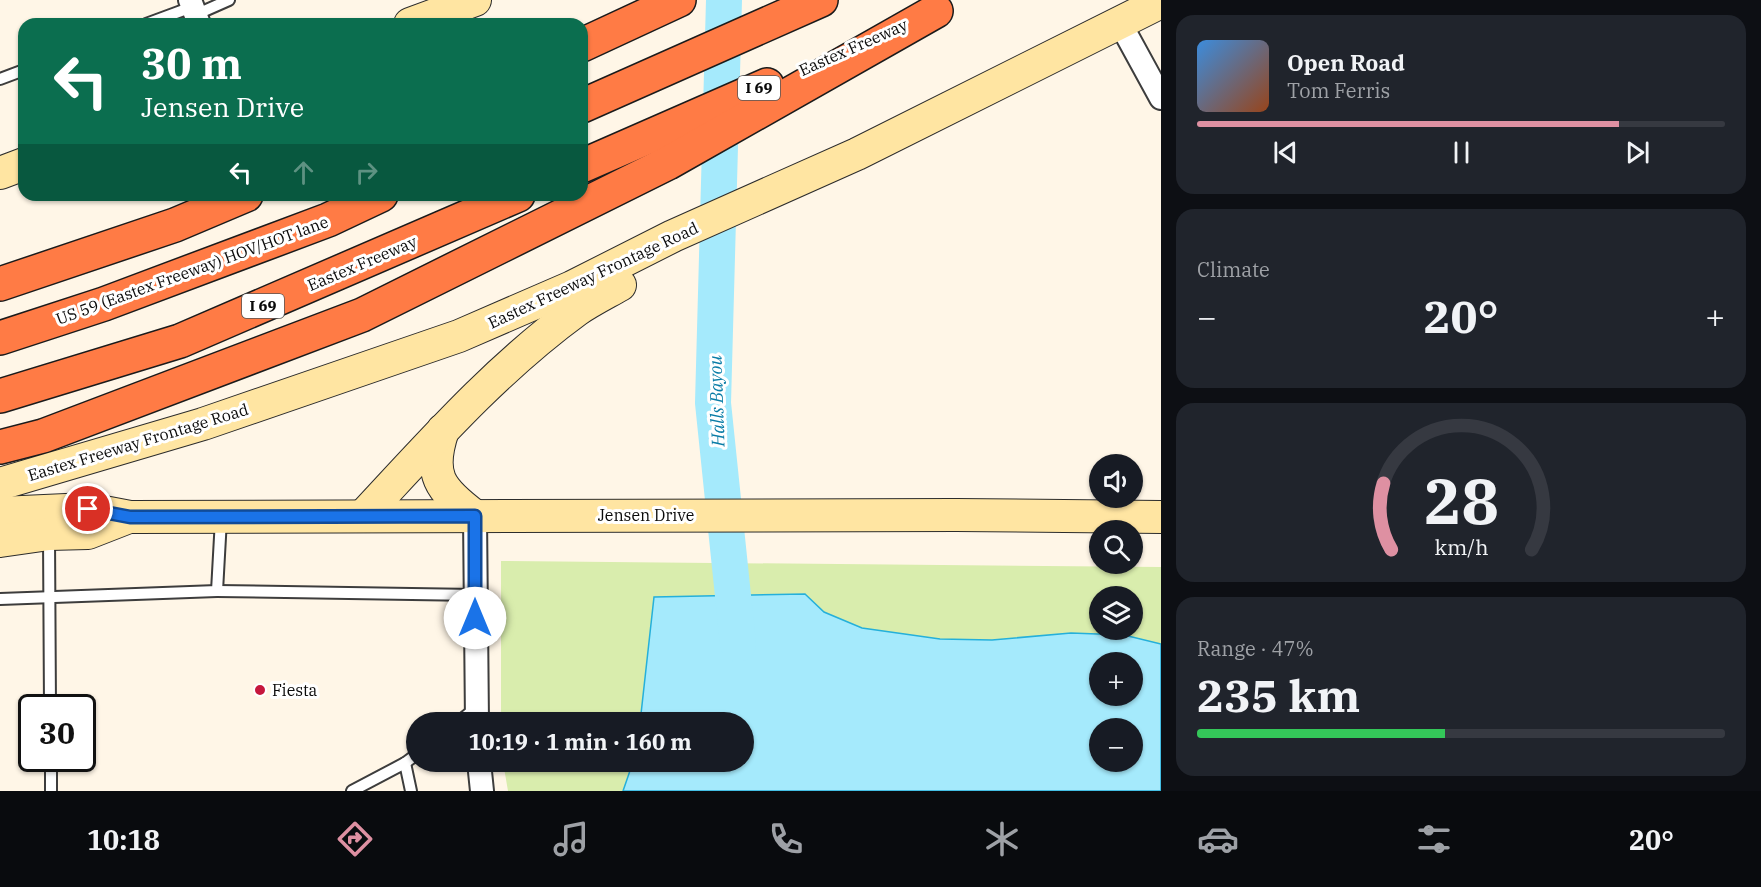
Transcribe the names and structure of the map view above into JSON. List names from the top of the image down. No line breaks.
{"streets":{"highway":["Eastex Freeway","I 69","US 59 (Eastex Freeway) HOV/HOT lane"],"main road":["Eastex Freeway Frontage Road","Jensen Drive"]},"water":["Halls Bayou"],"places":["Fiesta"],"page":{"turn":["30 m","Jensen Drive"],"song":["Open Road","Tom Ferris"],"tile":["Climate",["Range · 47%","235 km"]],"heat":["−","20°","+"],"map_buttons":["+","−"],"limit":"30","trip":"10:19 · 1 min · 160 m","tabs":["10:18","20°"],"gauge":["28","km/h"]}}
